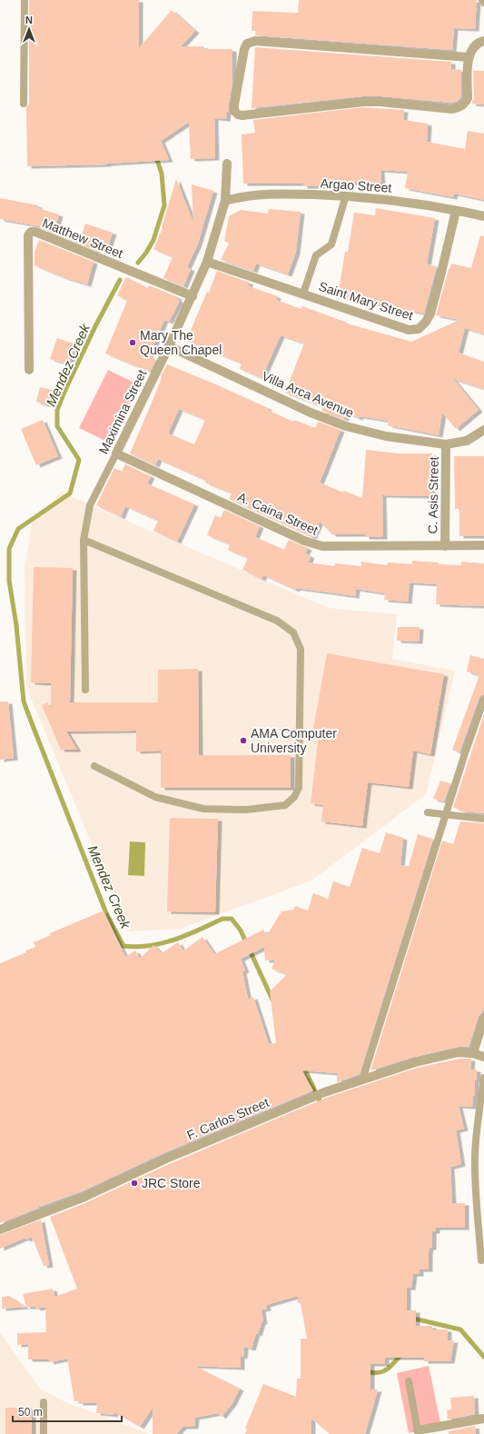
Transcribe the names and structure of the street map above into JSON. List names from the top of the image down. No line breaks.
{"streets":{"street":["Argao Street","Matthew Street","Saint Mary Street","Villa Arca Avenue","Maximina Street","C. Asis Street","A. Caina Street","F. Carlos Street"]},"crossings":[["Argao Street","Saint Mary Street"],["Argao Street","Maximina Street"],["Matthew Street","Maximina Street"],["Saint Mary Street","Maximina Street"],["Villa Arca Avenue","Maximina Street"],["Villa Arca Avenue","C. Asis Street"],["Maximina Street","A. Caina Street"],["C. Asis Street","A. Caina Street"]],"water":["Mendez Creek"],"places":["Mary The Queen Chapel","AMA Computer University","JRC Store"],"scale_bar":"50 m","north":"top"}
